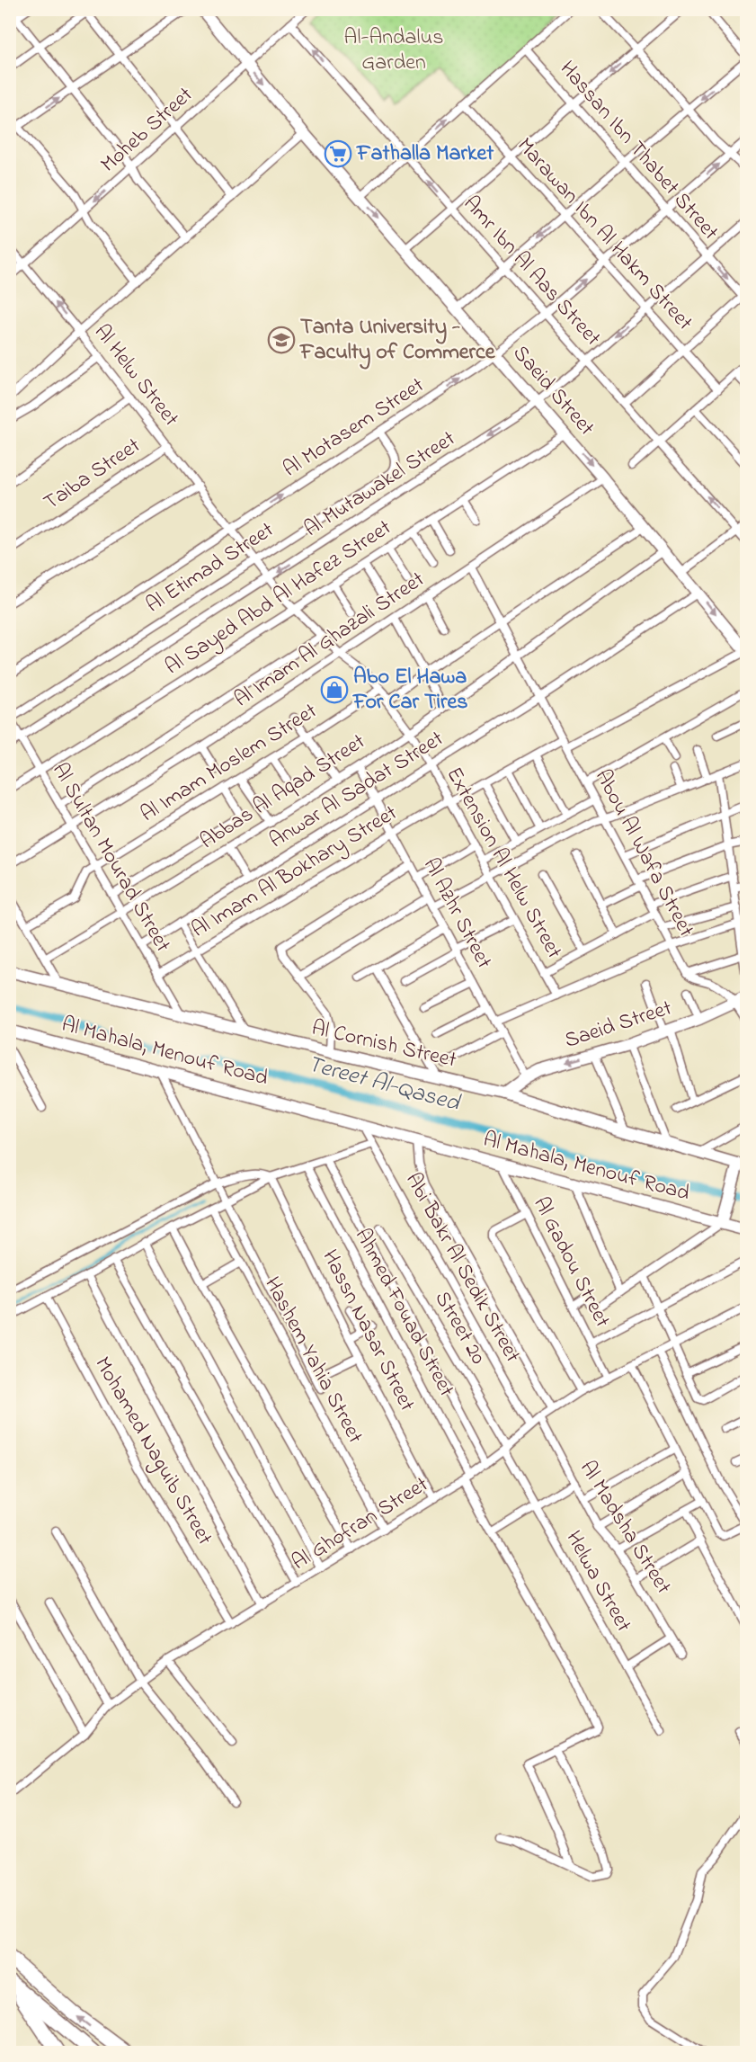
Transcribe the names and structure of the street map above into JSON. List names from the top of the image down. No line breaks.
{"streets":{"main road":["Saeid Street","Al Cornish Street","Al Mahala, Menouf Road"],"street":["Moheb Street","Hassan Ibn Thabet Street","Marawan Ibn Al Hakm Street","Amr Ibn Al Aas Street","Al Helw Street","Al Motasem Street","Taiba Street","Al Mutawakel Street","Al Etimad Street","Al Sayed Abd Al Hafez Street","Al Imam Al Ghazali Street","Al Imam Moslem Street","Anwar Al Sadat Street","Abbas Al Aqad Street","Abou Al Wafa Street","Al Sultan Mourad Street","Extension Al Helw Street","Al Imam Al Bokhary Street","Al Azhr Street","Al Gadou Street","Abi Bakr Al Sedik Street","Ahmed Fouad Street","Street 20","Hassn Nasar Street","Hashem Yahia Street","Mohamed Naguib Street","Al Ghofran Street","Al Madsha Street","Helwa Street"]},"crossings":[["Moheb Street","Amr Ibn Al Aas Street"],["Moheb Street","Al Helw Street"],["Moheb Street","Saeid Street"],["Hassan Ibn Thabet Street","Al Motasem Street"],["Hassan Ibn Thabet Street","Al Mutawakel Street"],["Marawan Ibn Al Hakm Street","Al Motasem Street"],["Marawan Ibn Al Hakm Street","Al Mutawakel Street"],["Amr Ibn Al Aas Street","Al Motasem Street"],["Amr Ibn Al Aas Street","Al Mutawakel Street"],["Al Helw Street","Al Motasem Street"],["Al Helw Street","Taiba Street"],["Al Helw Street","Extension Al Helw Street"],["Saeid Street","Al Motasem Street"],["Saeid Street","Al Mutawakel Street"],["Saeid Street","Al Sayed Abd Al Hafez Street"],["Saeid Street","Al Imam Al Ghazali Street"],["Saeid Street","Anwar Al Sadat Street"],["Saeid Street","Abbas Al Aqad Street"],["Saeid Street","Al Imam Al Bokhary Street"],["Saeid Street","Al Azhr Street"],["Saeid Street","Al Cornish Street"],["Al Motasem Street","Al Etimad Street"],["Al Motasem Street","Extension Al Helw Street"],["Al Mutawakel Street","Al Sultan Mourad Street"],["Al Mutawakel Street","Extension Al Helw Street"],["Al Etimad Street","Al Sultan Mourad Street"],["Al Etimad Street","Extension Al Helw Street"],["Al Sayed Abd Al Hafez Street","Al Sultan Mourad Street"],["Al Sayed Abd Al Hafez Street","Extension Al Helw Street"],["Al Imam Al Ghazali Street","Abou Al Wafa Street"],["Al Imam Al Ghazali Street","Al Sultan Mourad Street"],["Al Imam Al Ghazali Street","Extension Al Helw Street"],["Al Imam Moslem Street","Al Sultan Mourad Street"],["Al Imam Moslem Street","Extension Al Helw Street"],["Anwar Al Sadat Street","Abou Al Wafa Street"],["Anwar Al Sadat Street","Al Sultan Mourad Street"],["Anwar Al Sadat Street","Extension Al Helw Street"],["Anwar Al Sadat Street","Al Azhr Street"],["Abbas Al Aqad Street","Abou Al Wafa Street"],["Abbas Al Aqad Street","Al Sultan Mourad Street"],["Abbas Al Aqad Street","Extension Al Helw Street"],["Abbas Al Aqad Street","Al Azhr Street"],["Abou Al Wafa Street","Al Imam Al Bokhary Street"],["Al Sultan Mourad Street","Al Imam Al Bokhary Street"],["Al Sultan Mourad Street","Al Cornish Street"],["Extension Al Helw Street","Al Imam Al Bokhary Street"],["Al Imam Al Bokhary Street","Al Azhr Street"],["Al Mahala, Menouf Road","Al Gadou Street"],["Al Mahala, Menouf Road","Abi Bakr Al Sedik Street"],["Al Gadou Street","Al Ghofran Street"],["Abi Bakr Al Sedik Street","Al Ghofran Street"],["Ahmed Fouad Street","Al Ghofran Street"],["Street 20","Al Ghofran Street"],["Street 20","Helwa Street"],["Hassn Nasar Street","Al Ghofran Street"],["Hashem Yahia Street","Al Ghofran Street"],["Mohamed Naguib Street","Al Ghofran Street"],["Al Ghofran Street","Al Madsha Street"],["Al Ghofran Street","Helwa Street"]],"one_way":["Amr Ibn Al Aas Street","Al Mutawakel Street"],"water":["Tereet Al-Qased"],"parks":["Al-Andalus Garden"],"places":{"supermarket":["Fathalla Market"],"school or university":["Tanta University - Faculty of Commerce"],"shop":["Abo El Hawa For Car Tires"]}}
